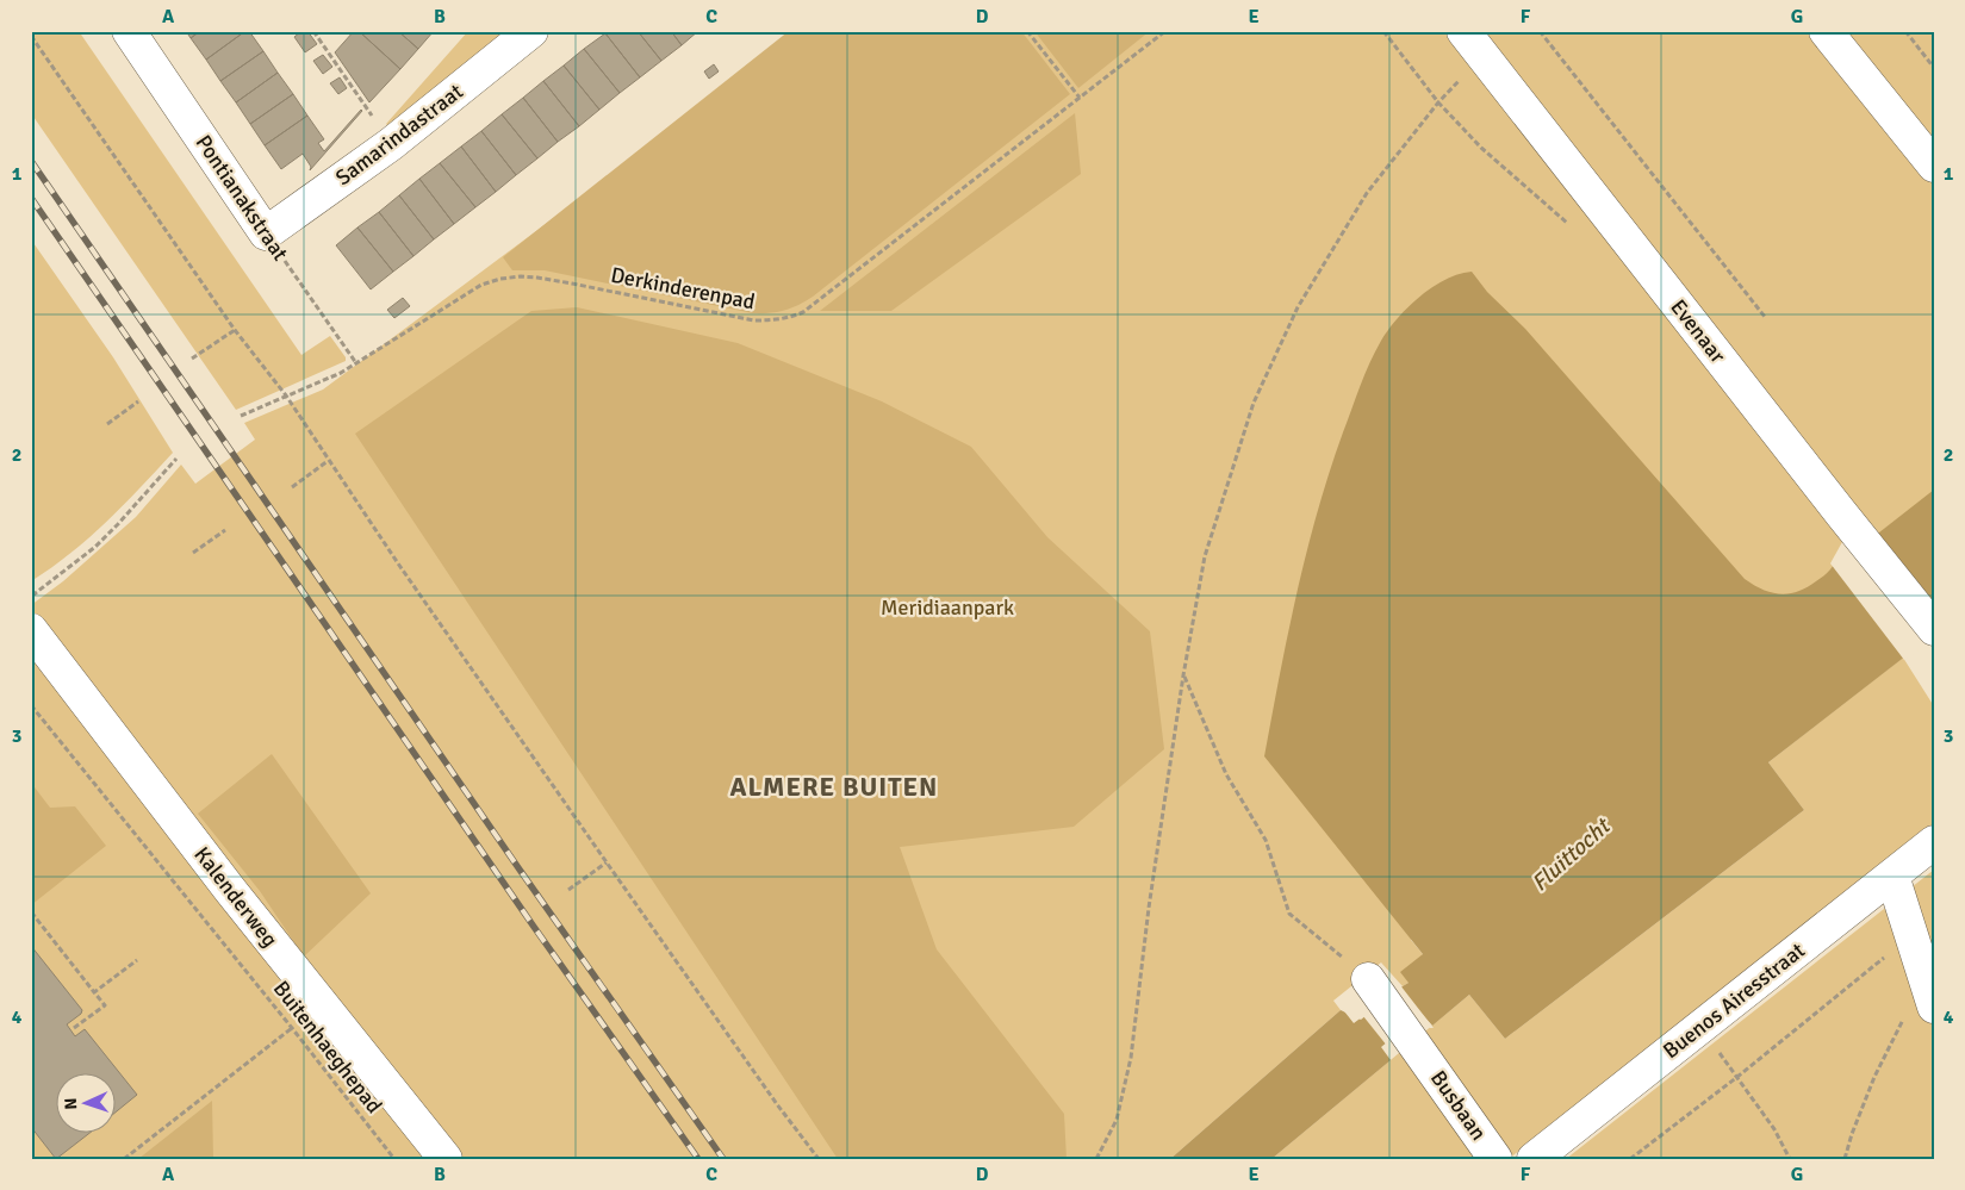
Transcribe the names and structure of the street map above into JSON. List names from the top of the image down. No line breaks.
{"streets":{"street":["Samarindastraat","Pontianakstraat","Evenaar","Kalenderweg","Buenos Airesstraat","Busbaan"],"path":["Derkinderenpad","Buitenhaeghepad"]},"crossings":[["Samarindastraat","Pontianakstraat"],["Pontianakstraat","Derkinderenpad"]],"districts":["ALMERE BUITEN"],"water":["Fluittocht"],"parks":["Meridiaanpark"],"north":"left","grid":{"columns":["A","B","C","D","E","F","G"],"rows":["1","2","3","4"]}}
